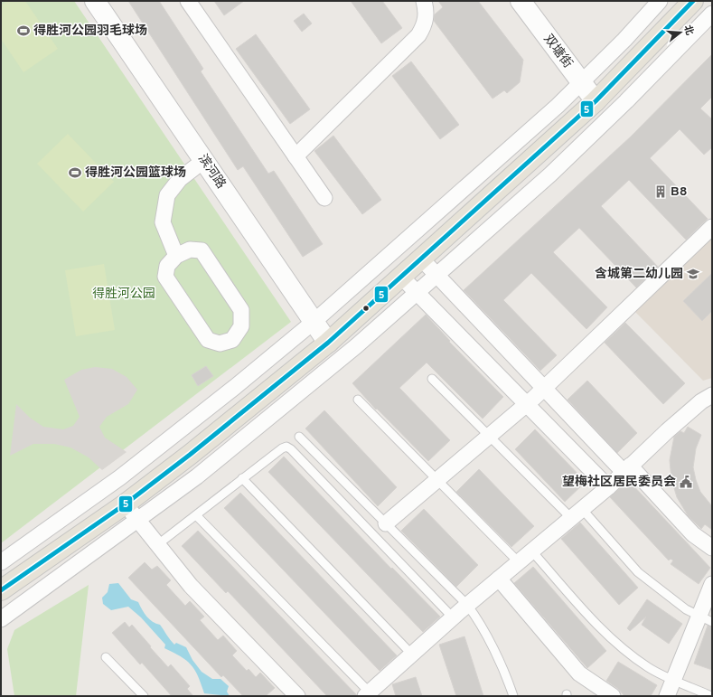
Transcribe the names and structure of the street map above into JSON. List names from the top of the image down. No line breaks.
{"streets":{"street":["双塘街","滨河路"]},"parks":["得胜河公园"],"places":{"sports":["得胜河公园羽毛球场","得胜河公园篮球场"],"building":["B8"],"school or university":["含城第二幼儿园"],"public building":["望梅社区居民委员会"]},"lines":["transit line 5"],"north":"right"}
